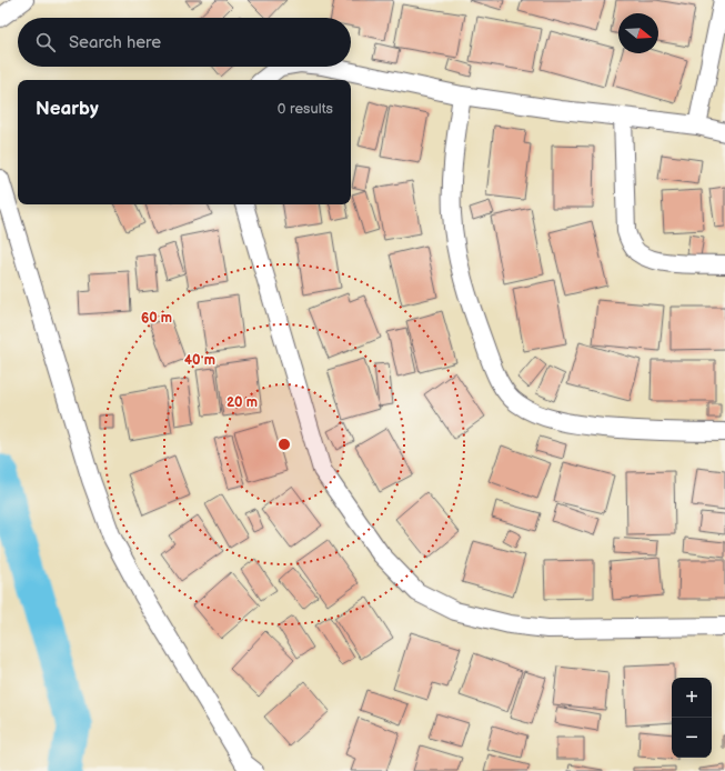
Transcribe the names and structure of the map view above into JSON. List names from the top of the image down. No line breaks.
{"north":"right","page":{"search":"Search here","heading":["Nearby","0 results"],"map_buttons":["+","−"]},"rings":["60 m","40 m","20 m"]}
